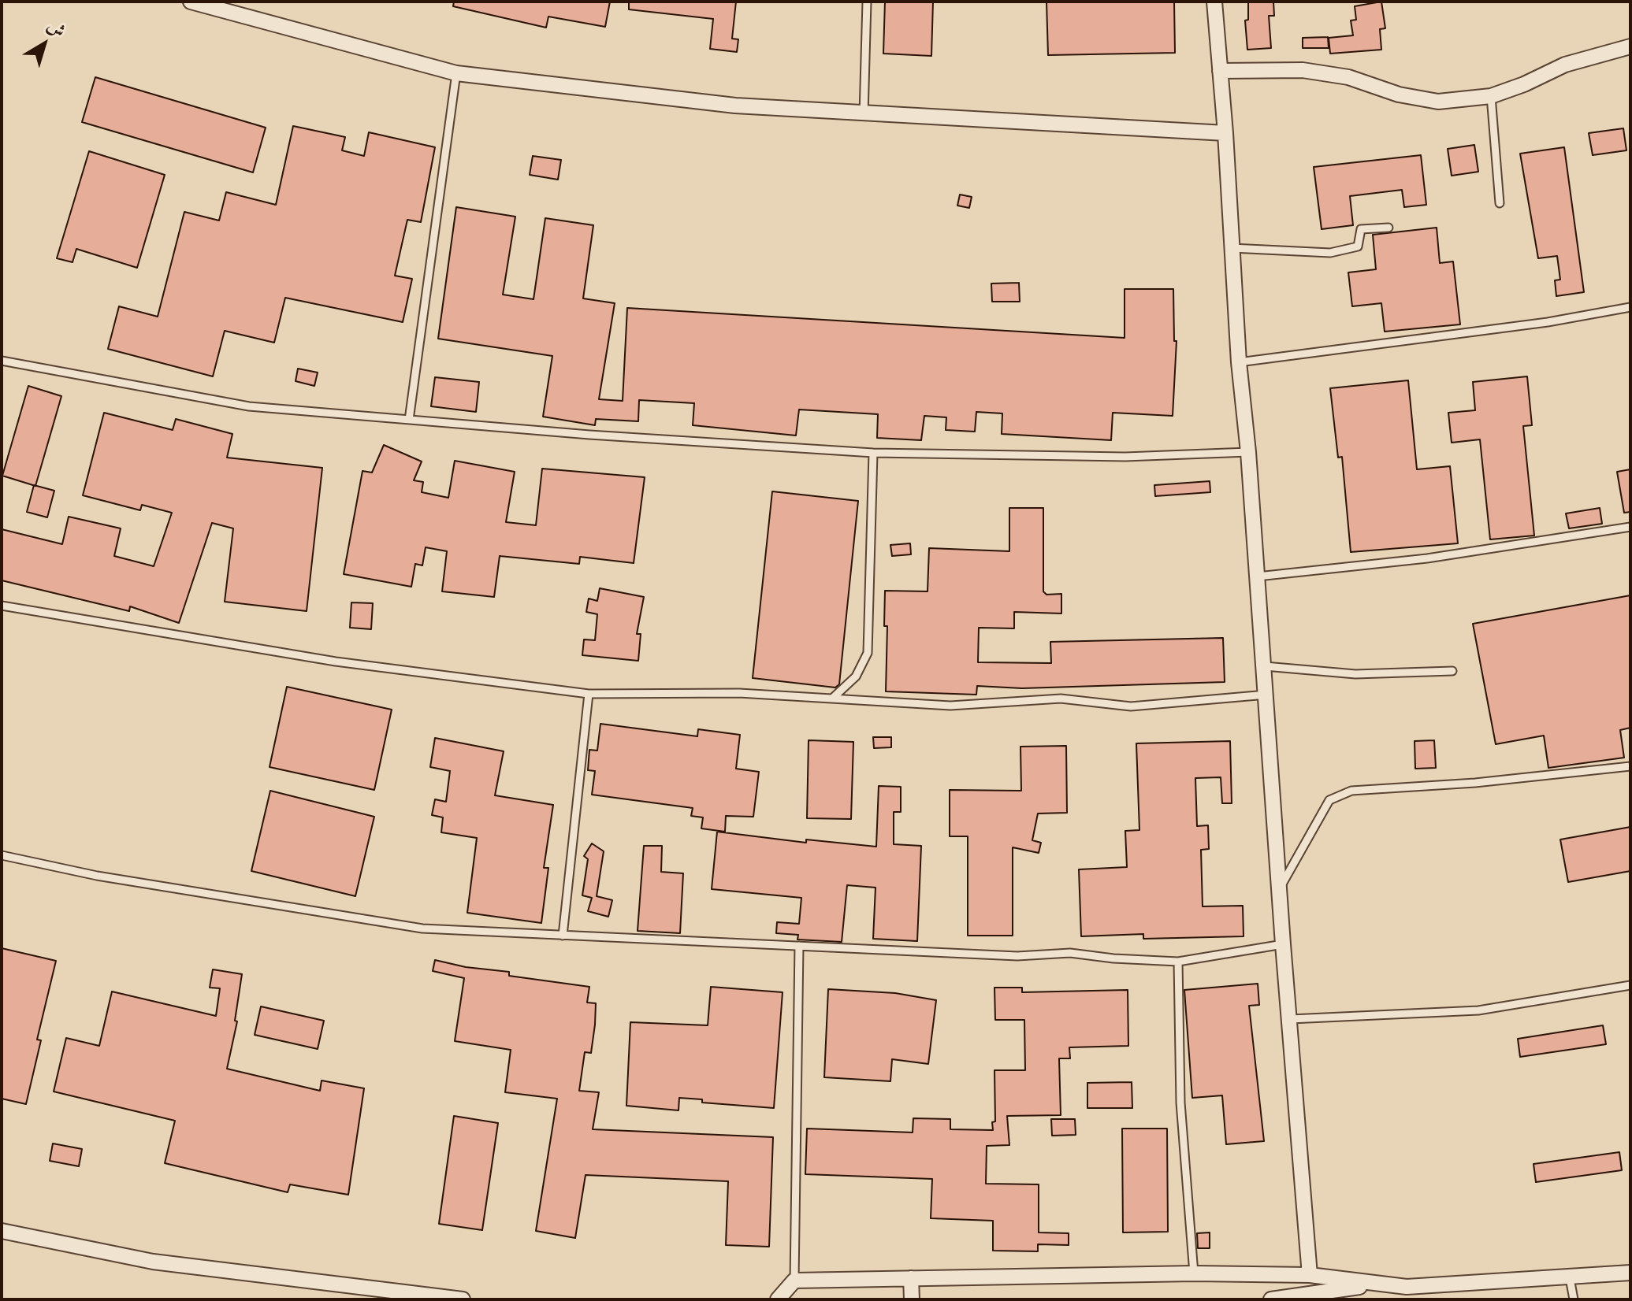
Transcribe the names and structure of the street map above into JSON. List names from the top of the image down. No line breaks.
{"north":"top right"}
